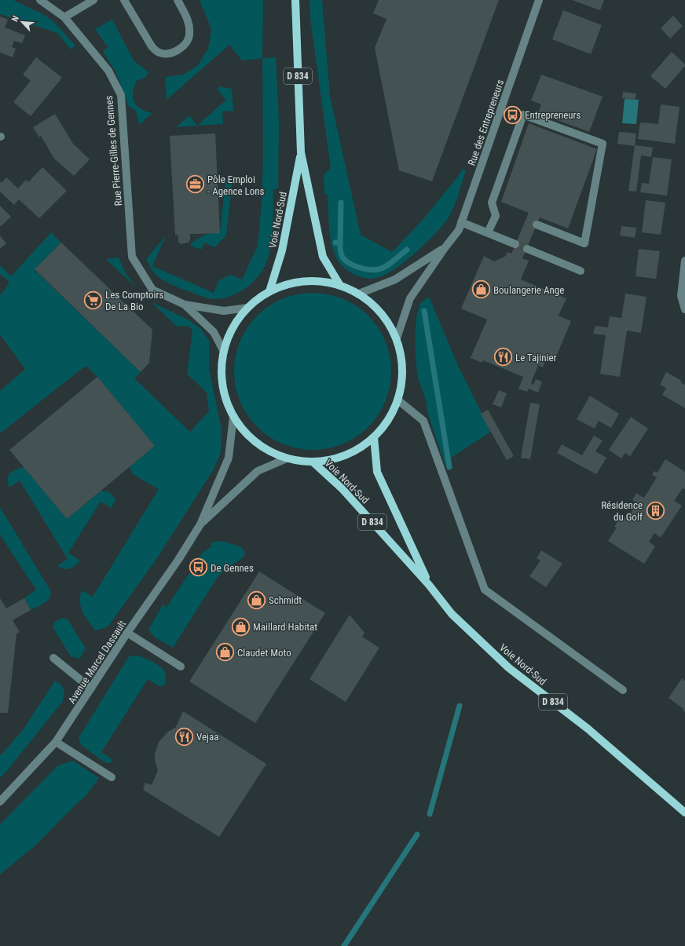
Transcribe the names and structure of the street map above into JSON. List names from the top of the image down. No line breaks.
{"streets":{"main road":["D 834","Voie Nord-Sud"],"street":["Rue des Entrepreneurs","Rue Pierre-Gilles de Gennes","Avenue Marcel Dassault"]},"places":{"bus stop":["Entrepreneurs","De Gennes"],"office":["Pôle Emploi - Agence Lons"],"shop":["Boulangerie Ange","Schmidt","Maillard Habitat","Claudet Moto"],"supermarket":["Les Comptoirs De La Bio"],"restaurant":["Le Tajinier","Vejaa"],"building":["Résidence du Golf"]},"north":"top left"}
